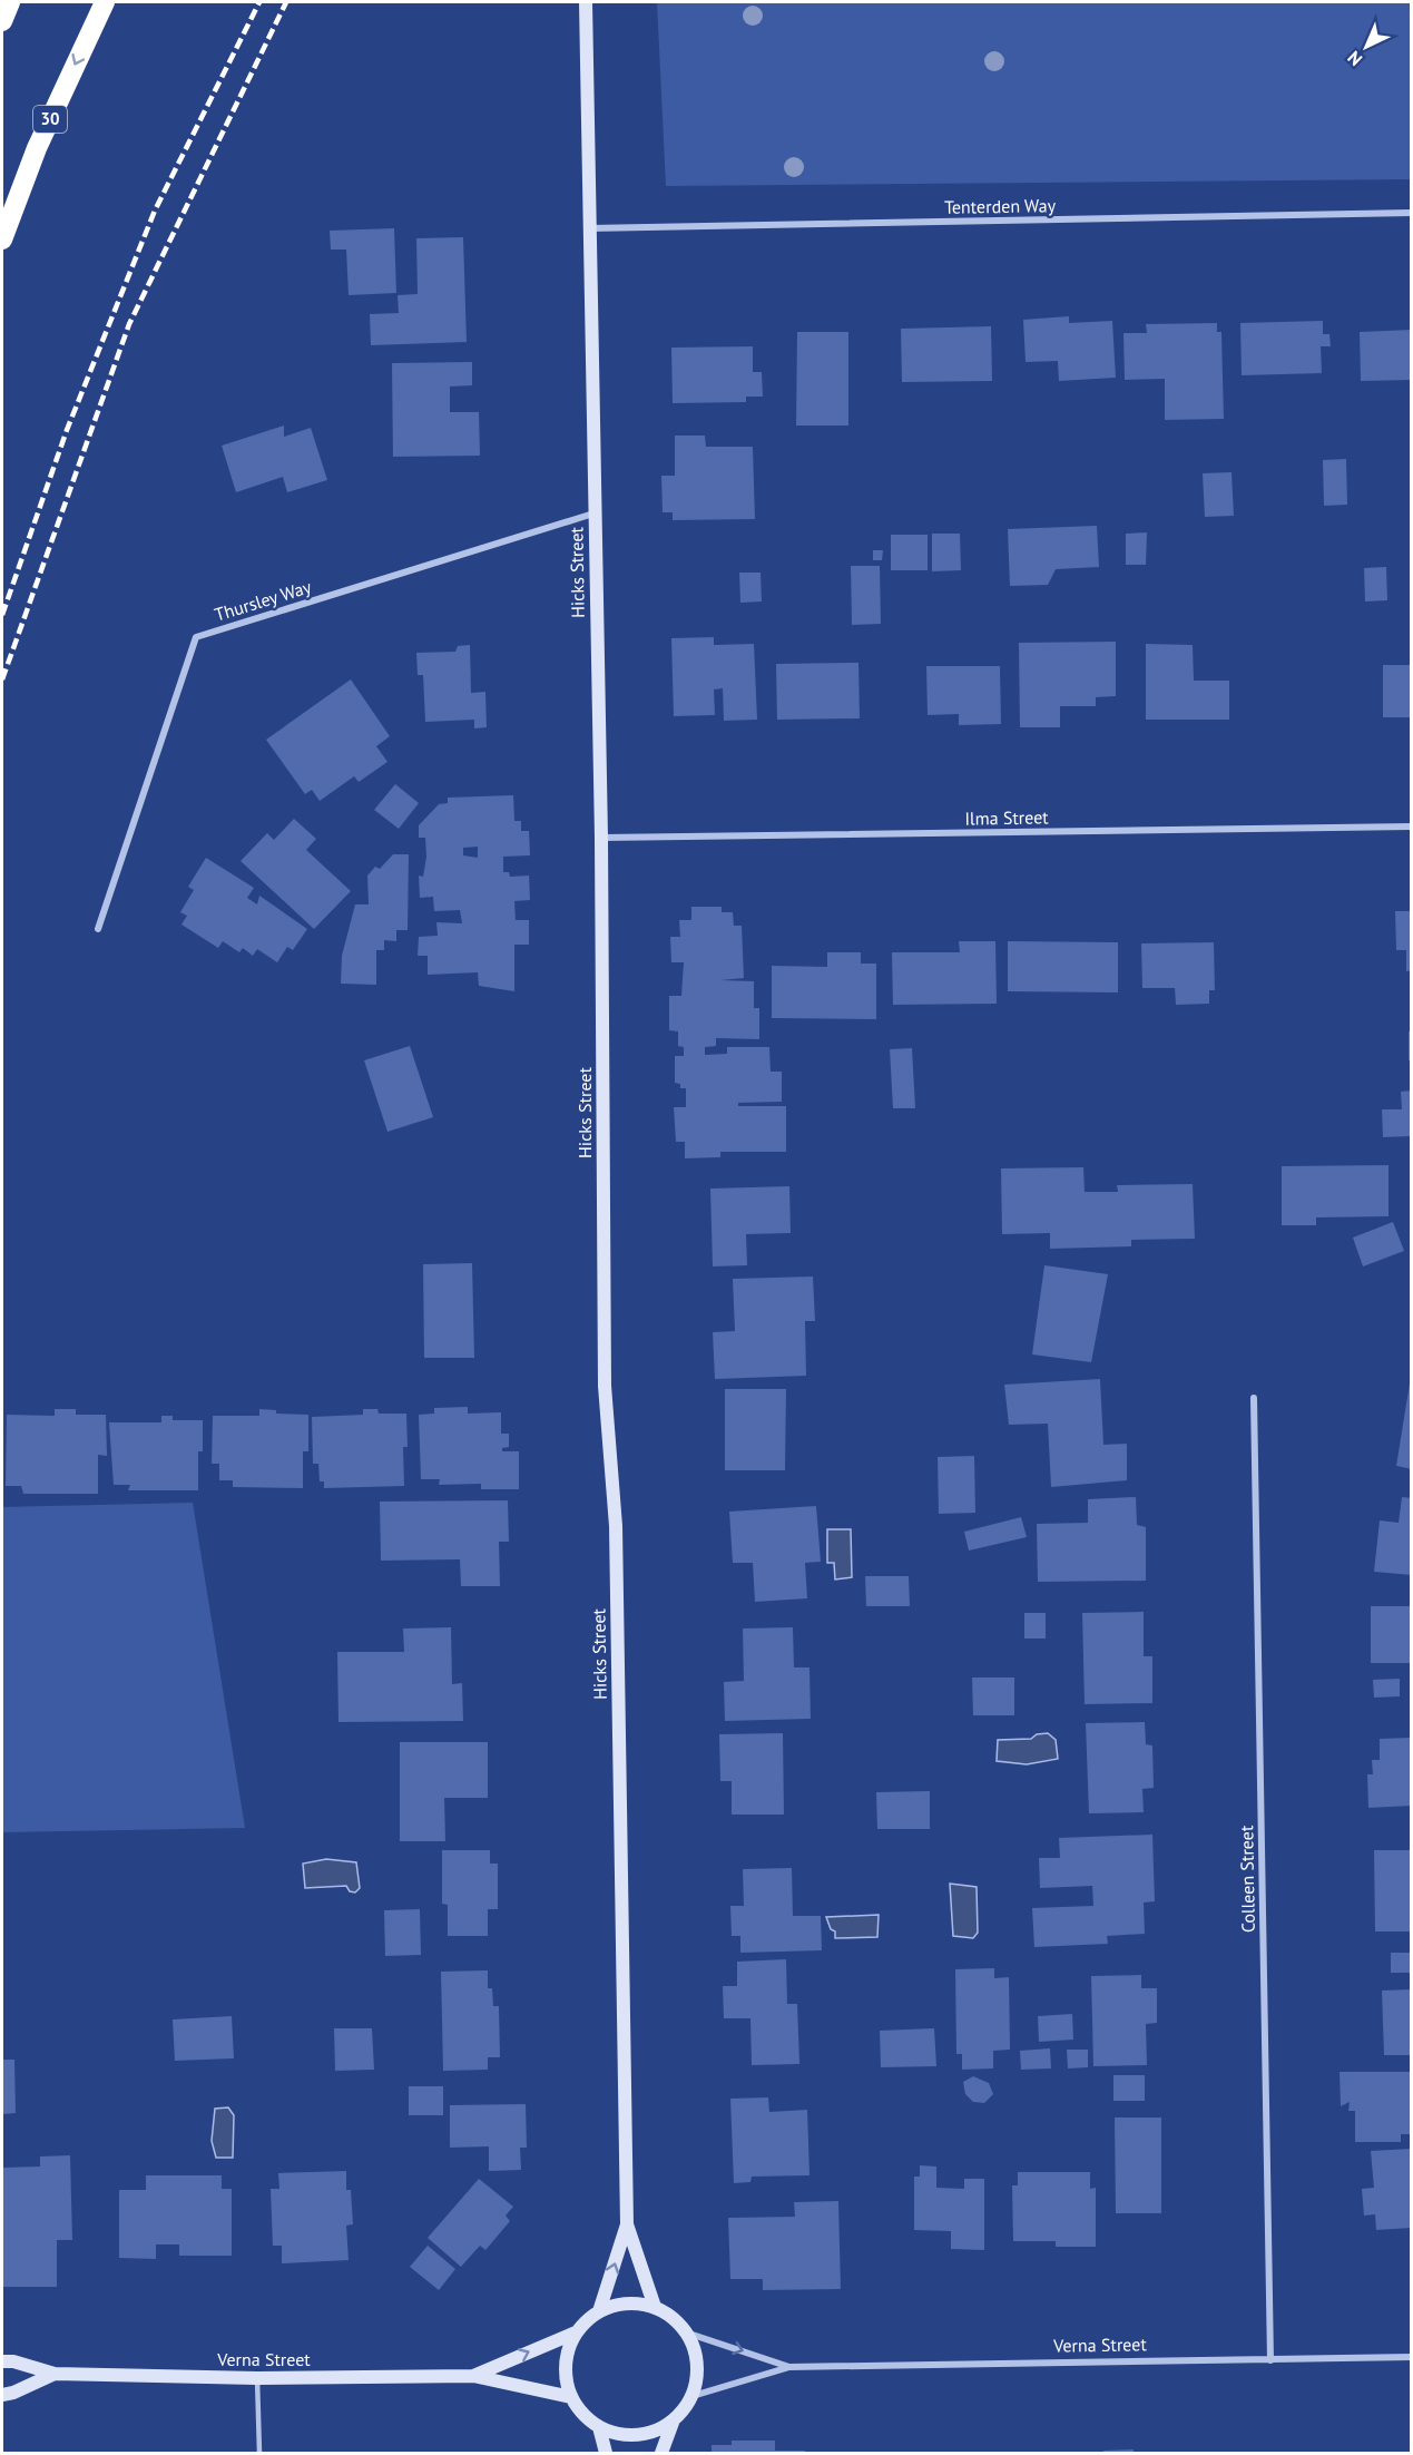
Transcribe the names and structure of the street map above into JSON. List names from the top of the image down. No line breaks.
{"streets":{"highway":["30"],"street":["Tenterden Way","Hicks Street","Thursley Way","Ilma Street","Colleen Street","Verna Street"]},"crossings":[["Tenterden Way","Hicks Street"],["Hicks Street","Thursley Way"],["Hicks Street","Ilma Street"],["Hicks Street","Verna Street"],["Colleen Street","Verna Street"]],"north":"bottom left"}
